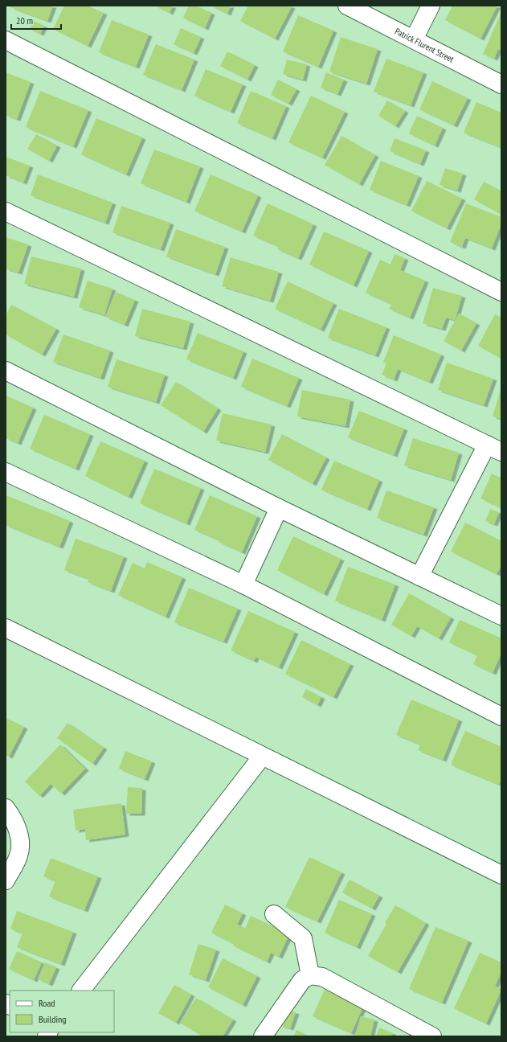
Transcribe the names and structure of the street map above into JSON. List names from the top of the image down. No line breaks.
{"streets":{"street":["Patrick Flurent Street"]},"legend":["Road","Building"],"scale_bar":"20 m"}
